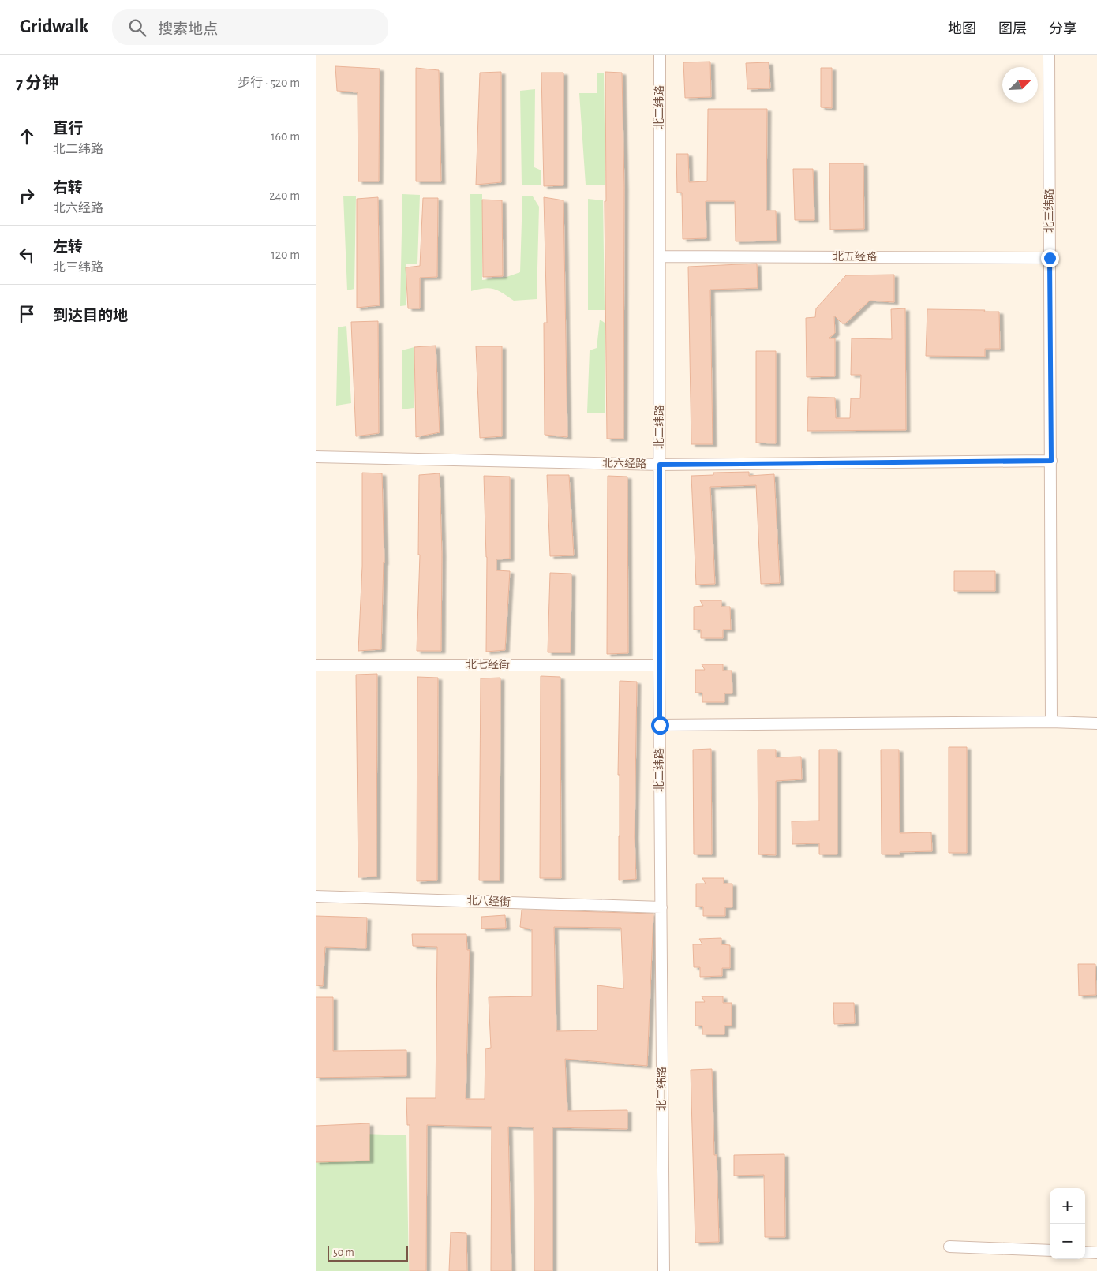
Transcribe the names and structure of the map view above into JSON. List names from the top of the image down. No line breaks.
{"streets":{"street":["北二纬路","北三纬路","北五经路","北六经路","北七经街","北八经街"]},"crossings":[["北二纬路","北五经路"],["北二纬路","北六经路"],["北二纬路","北七经街"],["北二纬路","北八经街"],["北三纬路","北五经路"],["北三纬路","北六经路"]],"scale_bar":"50 m","north":"top right","page":{"header":"Gridwalk","search":"搜索地点","nav":["地图","图层","分享"],"heading":["7 分钟","步行 · 520 m"],"list":[["直行","北二纬路","160 m"],["右转","北六经路","240 m"],["左转","北三纬路","120 m"],"到达目的地"],"map_buttons":["+","−"],"scale":"50 m"}}
